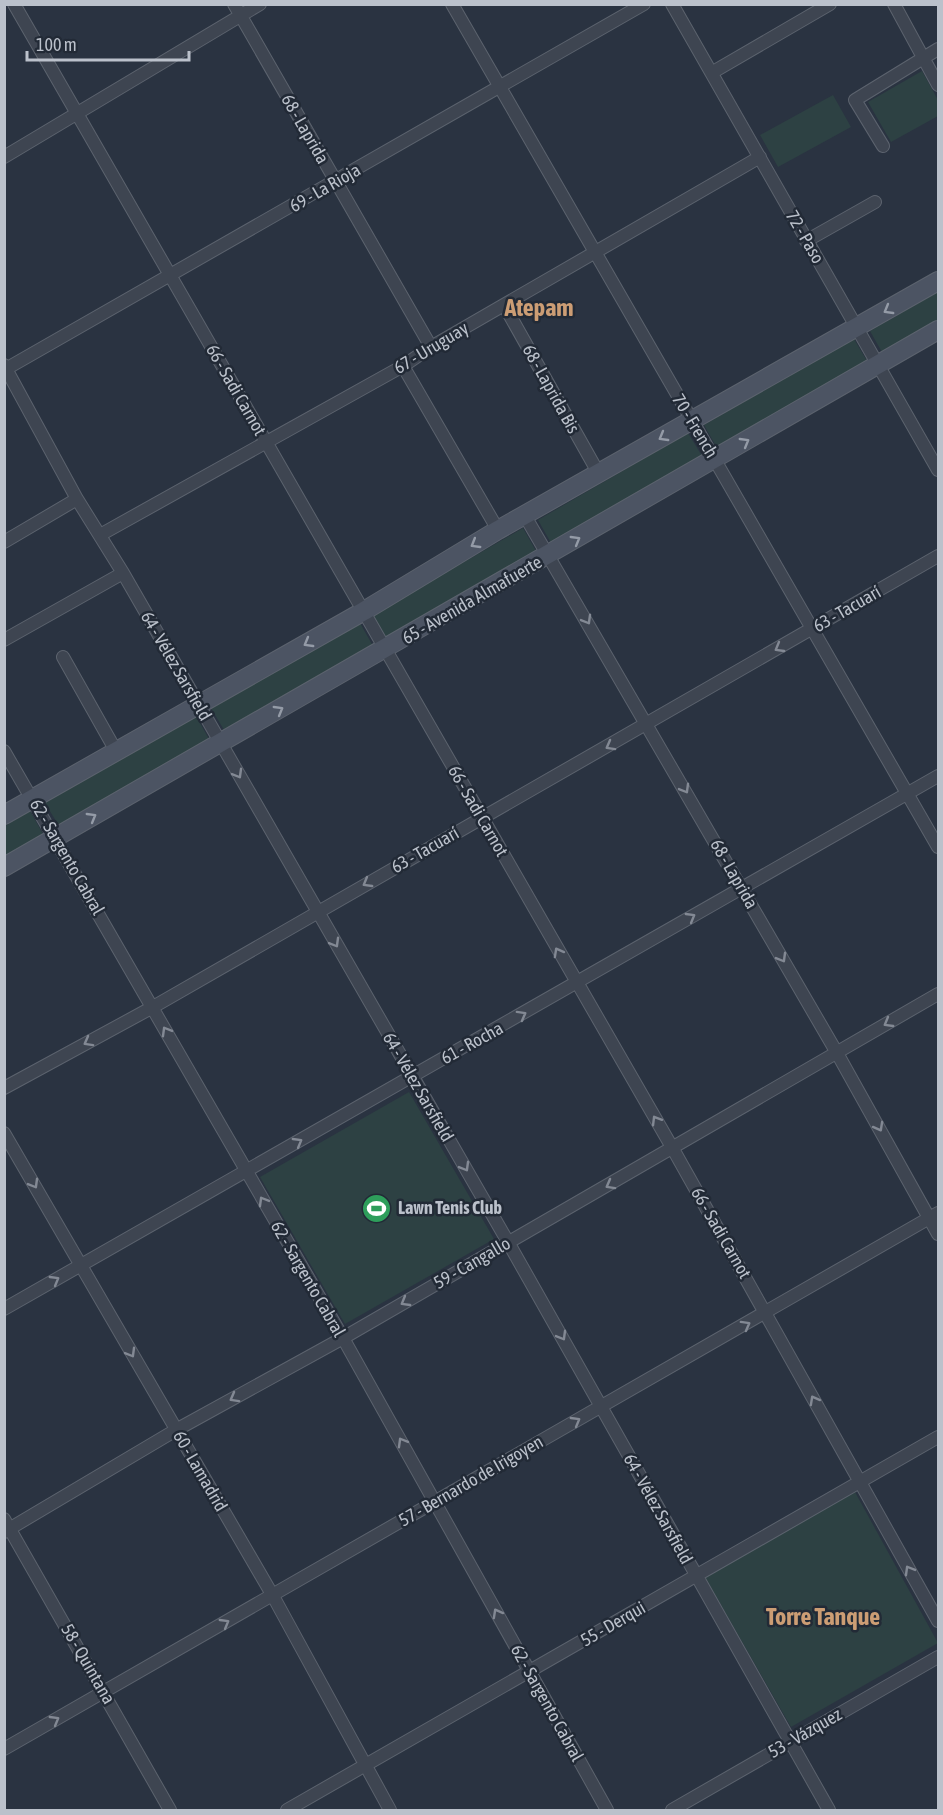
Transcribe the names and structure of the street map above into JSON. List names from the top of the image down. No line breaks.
{"streets":{"main road":["65 - Avenida Almafuerte"],"street":["68 - Laprida","69 - La Rioja","72 - Paso","67 - Uruguay","68 - Laprida Bis","66 - Sadi Carnot","70 - French","63 - Tacuarí","64 - Vélez Sarsfield","62 - Sargento Cabral","61 - Rocha","59 - Cangallo","60 - Lamadrid","57 - Bernardo de Irigoyen","55 - Derqui","58 - Quintana","53 - Vázquez"]},"crossings":[["68 - Laprida","69 - La Rioja"],["68 - Laprida","67 - Uruguay"],["68 - Laprida","65 - Avenida Almafuerte"],["68 - Laprida","63 - Tacuarí"],["68 - Laprida","61 - Rocha"],["68 - Laprida","59 - Cangallo"],["68 - Laprida","57 - Bernardo de Irigoyen"],["69 - La Rioja","66 - Sadi Carnot"],["69 - La Rioja","70 - French"],["69 - La Rioja","64 - Vélez Sarsfield"],["72 - Paso","67 - Uruguay"],["72 - Paso","65 - Avenida Almafuerte"],["67 - Uruguay","68 - Laprida Bis"],["67 - Uruguay","66 - Sadi Carnot"],["67 - Uruguay","70 - French"],["67 - Uruguay","64 - Vélez Sarsfield"],["66 - Sadi Carnot","65 - Avenida Almafuerte"],["66 - Sadi Carnot","63 - Tacuarí"],["66 - Sadi Carnot","61 - Rocha"],["66 - Sadi Carnot","59 - Cangallo"],["66 - Sadi Carnot","57 - Bernardo de Irigoyen"],["66 - Sadi Carnot","55 - Derqui"],["70 - French","65 - Avenida Almafuerte"],["70 - French","63 - Tacuarí"],["70 - French","61 - Rocha"],["65 - Avenida Almafuerte","64 - Vélez Sarsfield"],["65 - Avenida Almafuerte","62 - Sargento Cabral"],["63 - Tacuarí","64 - Vélez Sarsfield"],["63 - Tacuarí","62 - Sargento Cabral"],["64 - Vélez Sarsfield","61 - Rocha"],["64 - Vélez Sarsfield","59 - Cangallo"],["64 - Vélez Sarsfield","57 - Bernardo de Irigoyen"],["64 - Vélez Sarsfield","55 - Derqui"],["64 - Vélez Sarsfield","53 - Vázquez"],["62 - Sargento Cabral","61 - Rocha"],["62 - Sargento Cabral","59 - Cangallo"],["62 - Sargento Cabral","57 - Bernardo de Irigoyen"],["62 - Sargento Cabral","55 - Derqui"],["61 - Rocha","60 - Lamadrid"],["59 - Cangallo","60 - Lamadrid"],["59 - Cangallo","58 - Quintana"],["60 - Lamadrid","57 - Bernardo de Irigoyen"],["60 - Lamadrid","55 - Derqui"],["57 - Bernardo de Irigoyen","58 - Quintana"]],"one_way":["68 - Laprida","66 - Sadi Carnot","63 - Tacuarí","64 - Vélez Sarsfield","62 - Sargento Cabral","61 - Rocha","59 - Cangallo","60 - Lamadrid","57 - Bernardo de Irigoyen"],"districts":["Atepam","Torre Tanque"],"places":{"sports":["Lawn Tenis Club"]},"scale_bar":"100 m"}
